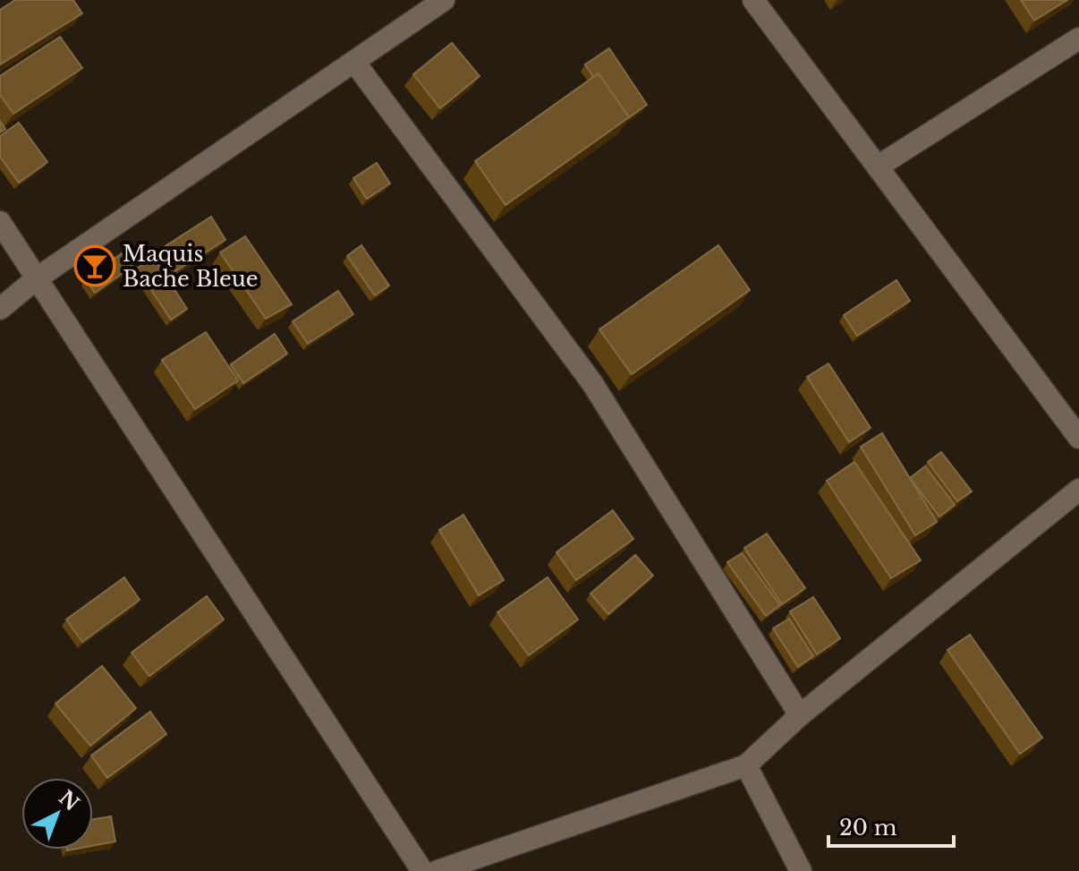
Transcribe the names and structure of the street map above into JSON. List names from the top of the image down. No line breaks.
{"places":{"bar":["Maquis Bache Bleue"]},"scale_bar":"20 m","north":"top right"}
